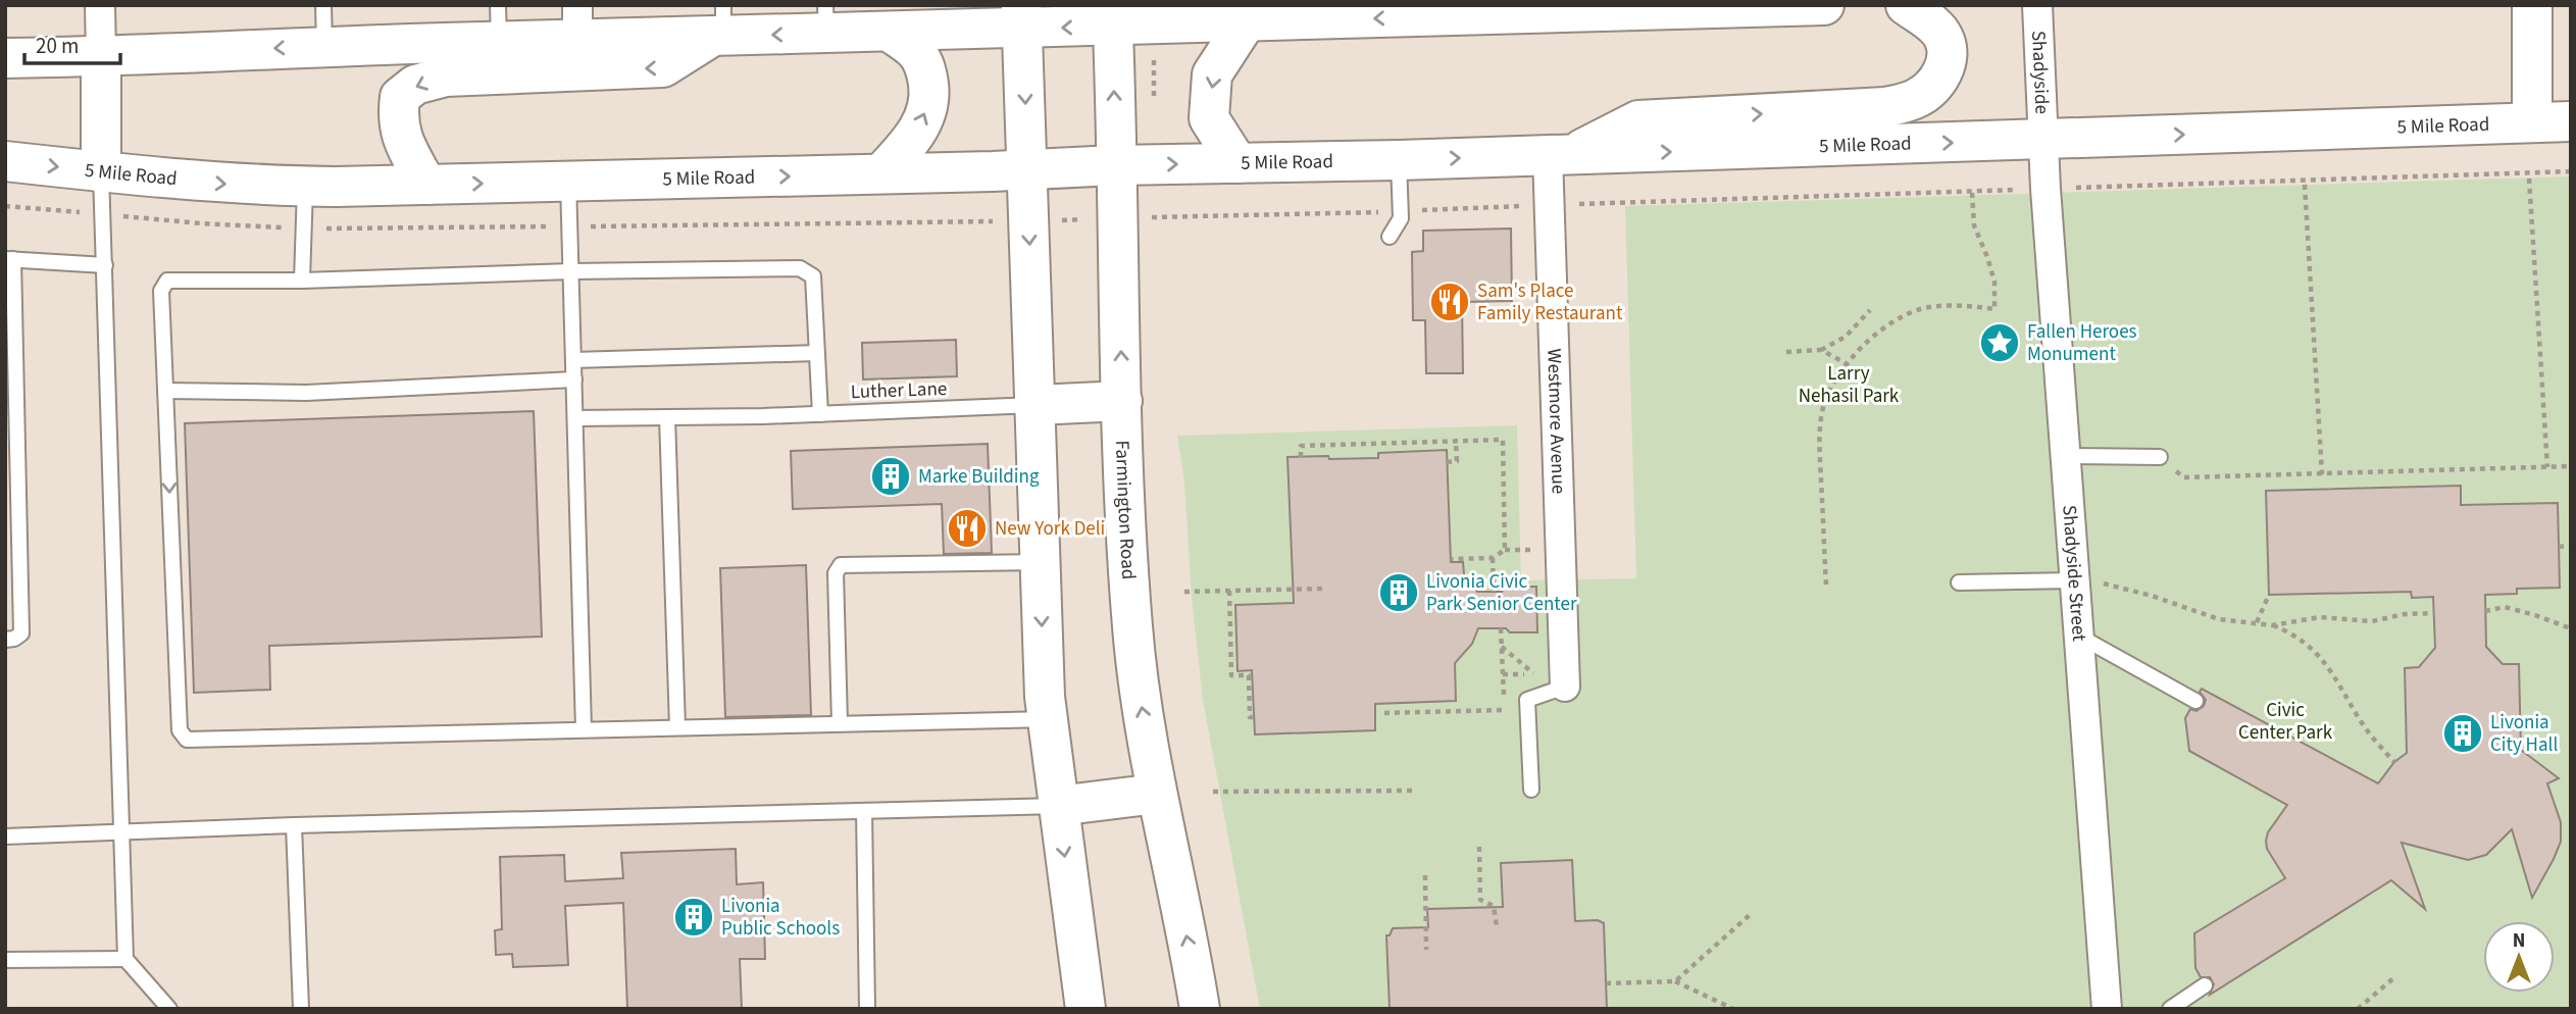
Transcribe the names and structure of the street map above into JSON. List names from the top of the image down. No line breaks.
{"streets":{"main road":["5 Mile Road","Farmington Road"],"street":["Shadyside","Westmore Avenue","Shadyside Street"],"lane":["Luther Lane"]},"crossings":[["Shadyside","5 Mile Road"],["Shadyside","Shadyside Street"],["5 Mile Road","Westmore Avenue"],["5 Mile Road","Farmington Road"],["5 Mile Road","Shadyside Street"]],"parks":["Larry Nehasil Park","Civic Center Park"],"places":{"restaurant":["Sam's Place Family Restaurant","New York Deli"],"place":["Fallen Heroes Monument"],"building":["Marke Building","Livonia Civic Park Senior Center","Livonia City Hall","Livonia Public Schools"]},"scale_bar":"20 m","north":"top"}
